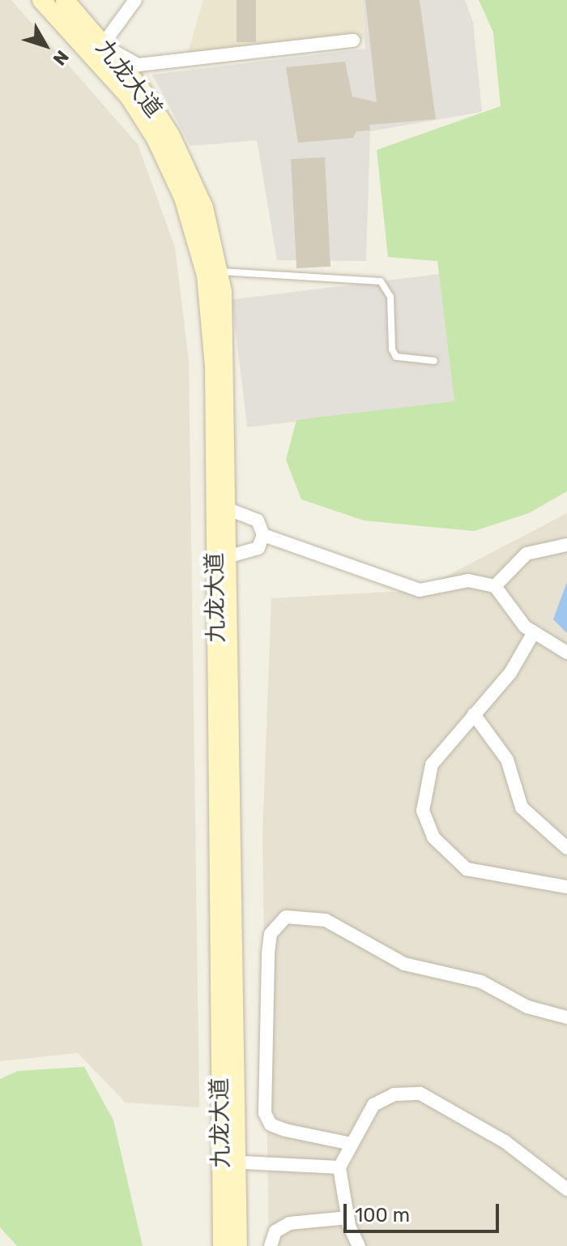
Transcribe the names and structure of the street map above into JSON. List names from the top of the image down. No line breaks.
{"streets":{"main road":["九龙大道"]},"scale_bar":"100 m","north":"bottom right"}
